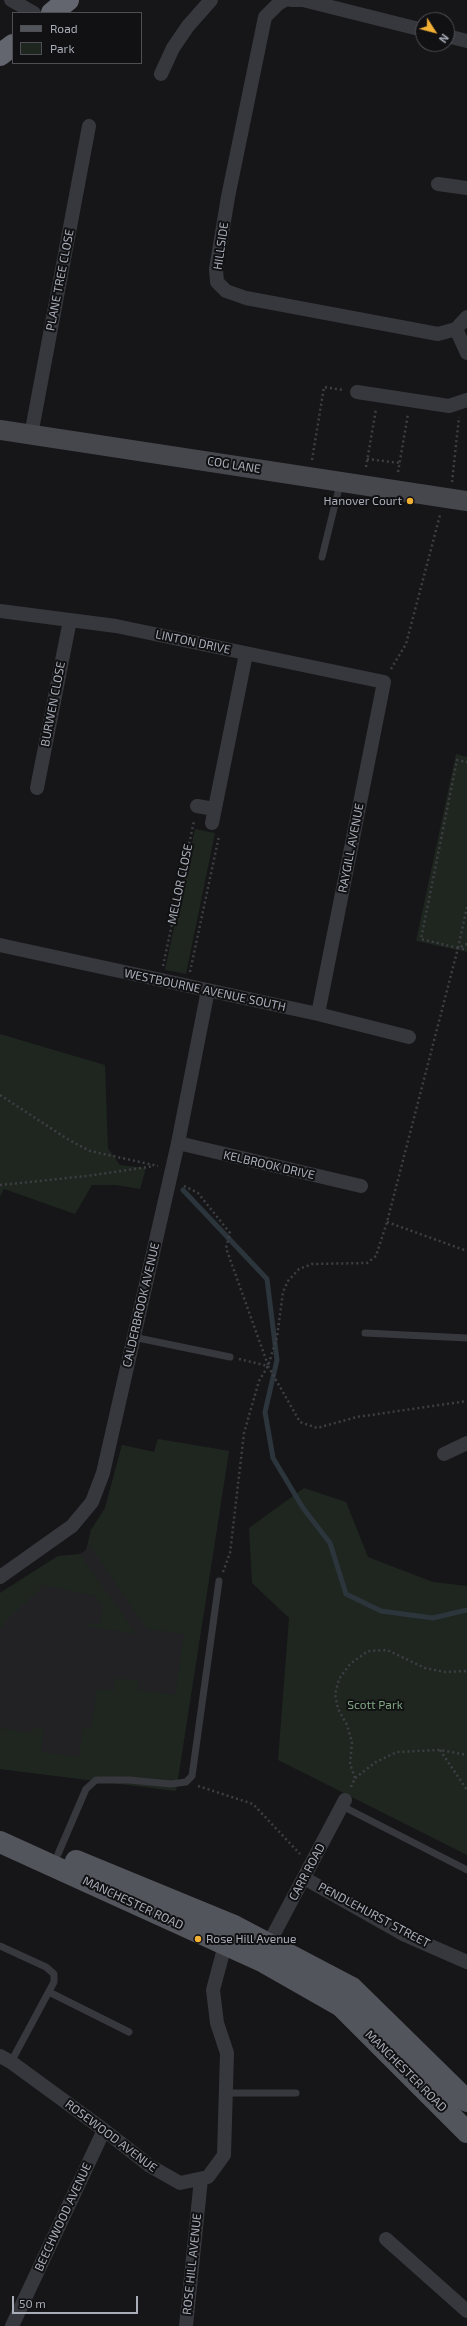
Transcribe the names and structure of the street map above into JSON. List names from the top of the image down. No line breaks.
{"streets":{"main road":["MANCHESTER ROAD"],"street":["HILLSIDE","PLANE TREE CLOSE","COG LANE","LINTON DRIVE","BURWEN CLOSE","RAYGILL AVENUE","WESTBOURNE AVENUE SOUTH","KELBROOK DRIVE","CALDERBROOK AVENUE","CARR ROAD","PENDLEHURST STREET","ROSEWOOD AVENUE","BEECHWOOD AVENUE","ROSE HILL AVENUE"],"path":["MELLOR CLOSE"]},"crossings":[["PLANE TREE CLOSE","COG LANE"],["LINTON DRIVE","BURWEN CLOSE"],["LINTON DRIVE","RAYGILL AVENUE"],["RAYGILL AVENUE","WESTBOURNE AVENUE SOUTH"],["MELLOR CLOSE","WESTBOURNE AVENUE SOUTH"],["WESTBOURNE AVENUE SOUTH","CALDERBROOK AVENUE"],["KELBROOK DRIVE","CALDERBROOK AVENUE"],["CARR ROAD","MANCHESTER ROAD"],["CARR ROAD","PENDLEHURST STREET"],["MANCHESTER ROAD","ROSEWOOD AVENUE"],["ROSEWOOD AVENUE","BEECHWOOD AVENUE"],["ROSEWOOD AVENUE","ROSE HILL AVENUE"]],"parks":["Scott Park"],"places":["Hanover Court","Rose Hill Avenue"],"legend":["Road","Park"],"scale_bar":"50 m","north":"bottom right"}
